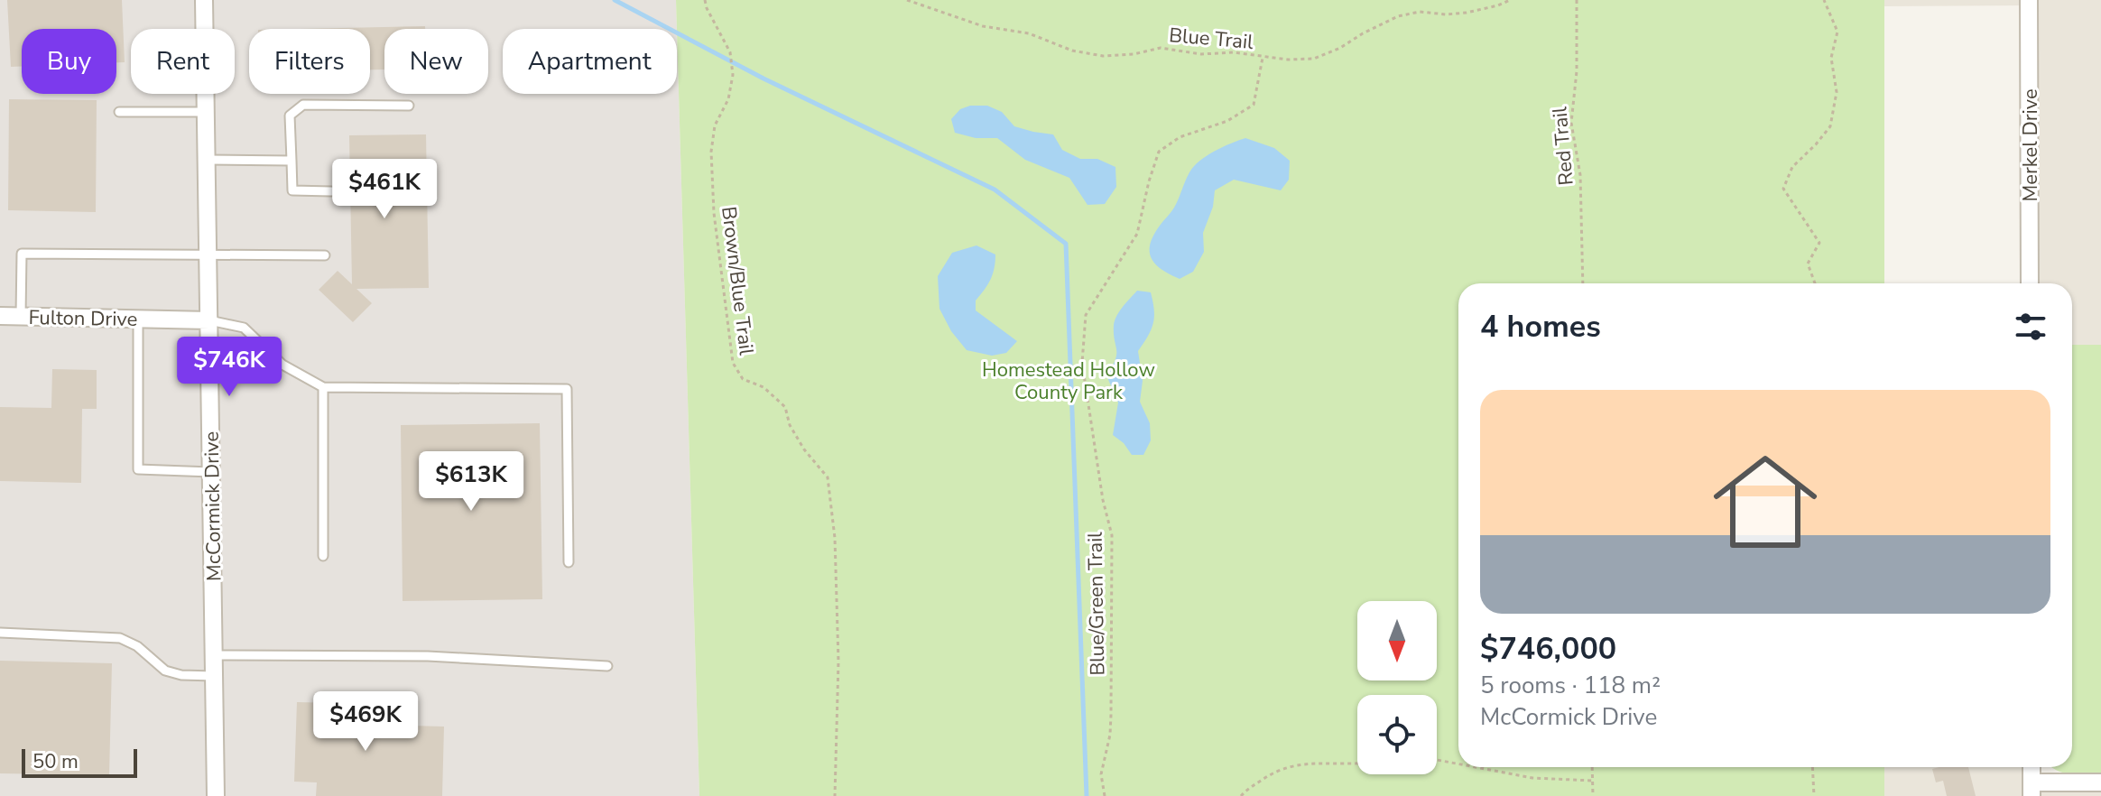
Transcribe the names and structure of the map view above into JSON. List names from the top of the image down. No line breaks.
{"streets":{"street":["Merkel Drive","Fulton Drive","McCormick Drive"],"path":["Blue Trail","Red Trail","Brown/Blue Trail","Blue/Green Trail"]},"crossings":[["Blue Trail","Blue/Green Trail"],["Fulton Drive","McCormick Drive"]],"parks":["Homestead Hollow County Park"],"scale_bar":"50 m","north":"bottom","page":{"chip":["Buy","Rent","Filters","New","Apartment"],"price":["$461K","$746K","$613K","$469K"],"heading":"4 homes","list":[{"name":"$746,000","note":"5 rooms · 118 m² · McCormick Drive"}],"scale":"50 m"}}
